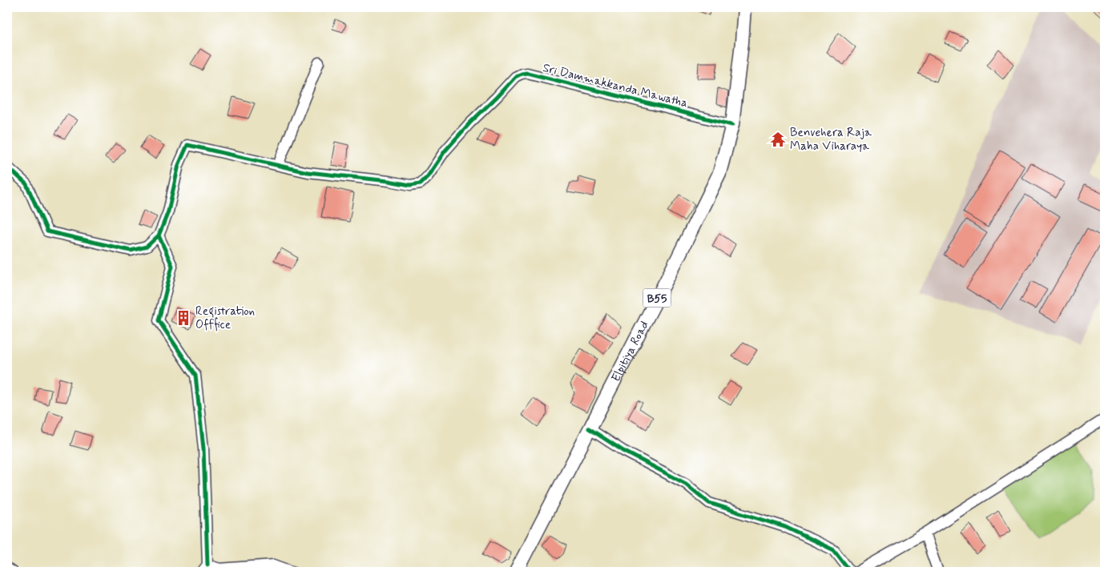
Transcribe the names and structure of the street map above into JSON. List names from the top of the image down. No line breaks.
{"streets":{"main road":["B55","Elpitiya Road"],"street":["Sri Dammakkanda Mawatha"]},"crossings":[["Sri Dammakkanda Mawatha","Elpitiya Road"]],"places":{"temple":["Benvehera Raja Maha Viharaya"],"building":["Registration Offfice"]}}
